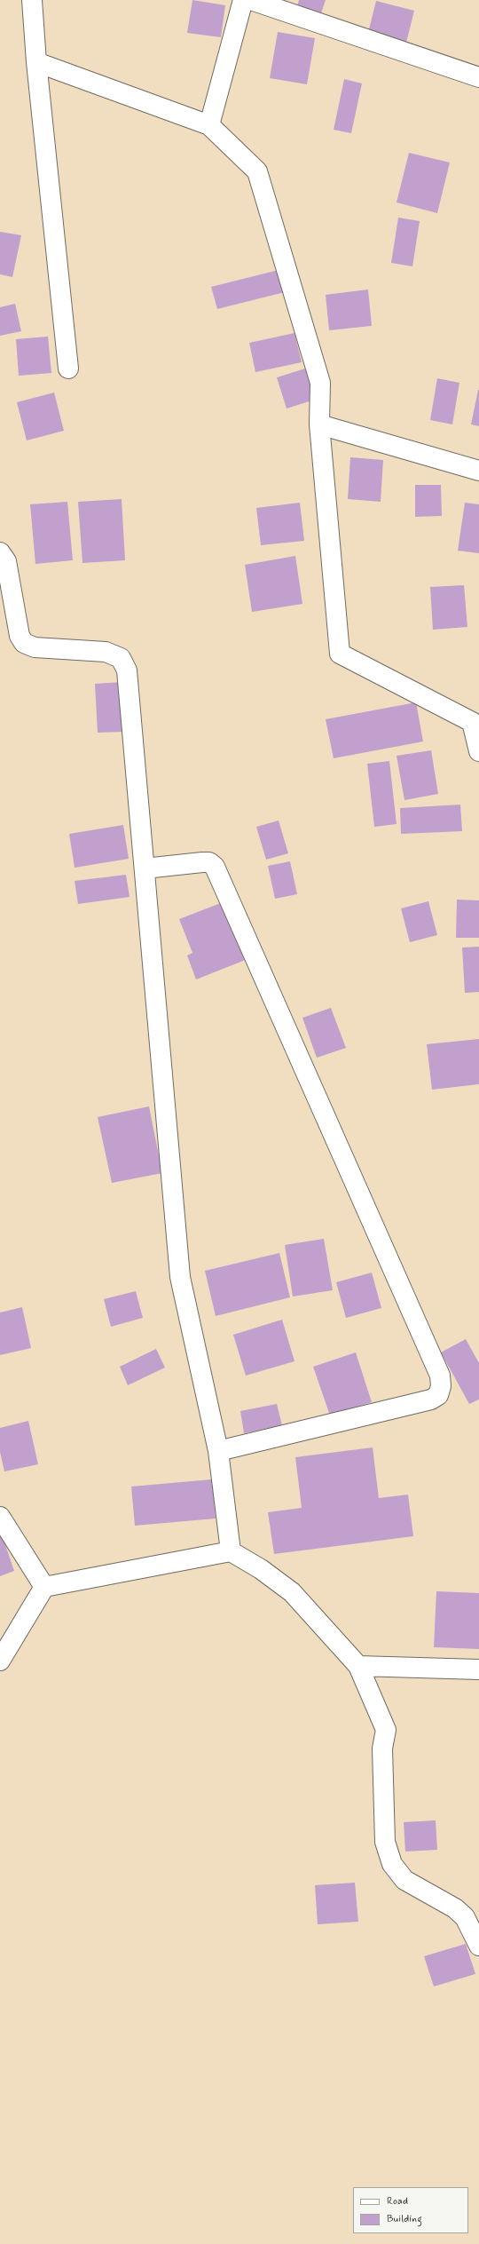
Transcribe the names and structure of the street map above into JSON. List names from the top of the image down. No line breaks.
{"legend":["Road","Building"]}
